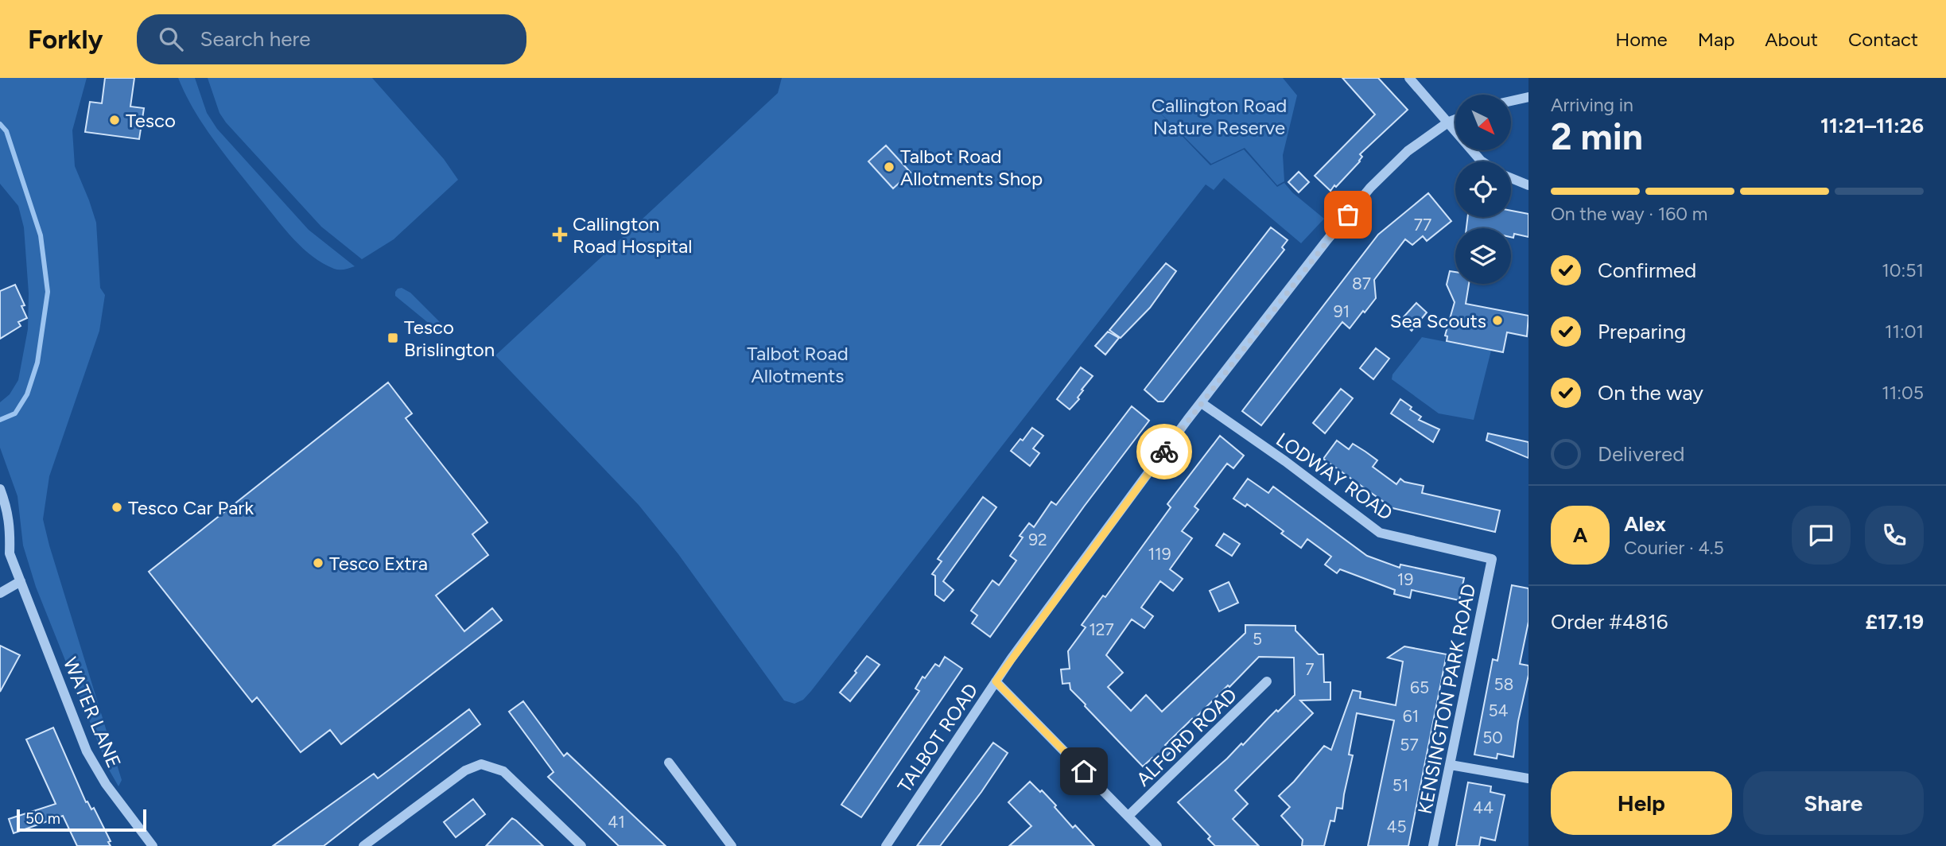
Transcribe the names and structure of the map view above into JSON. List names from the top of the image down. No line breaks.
{"streets":{"street":["LODWAY ROAD","KENSINGTON PARK ROAD","WATER LANE","ALFORD ROAD","TALBOT ROAD"]},"crossings":[["LODWAY ROAD","KENSINGTON PARK ROAD"],["LODWAY ROAD","TALBOT ROAD"]],"parks":["Callington Road Nature Reserve","Talbot Road Allotments"],"places":{"other":["Tesco","Talbot Road Allotments Shop","Sea Scouts","Tesco Car Park","Tesco Extra"],"health":["Callington Road Hospital"],"transit":["Tesco Brislington"]},"house_numbers":["77","87","91","92","119","19","127","5","7","58","65","54","61","50","57","51","44","41","45"],"scale_bar":"50 m","north":"bottom right","page":{"header":"Forkly","search":"Search here","nav":["Home","Map","About","Contact"],"heading":["2 min","Arriving in","11:21–11:26"],"panel":["Alex","Courier · 4.5","Order #4816","£17.19"],"bar":"On the way · 160 m","list":[["Confirmed","10:51"],["Preparing","11:01"],["On the way","11:05"],"Delivered"],"round":"A","buttons":["Help","Share"],"scale":"50 m"}}
